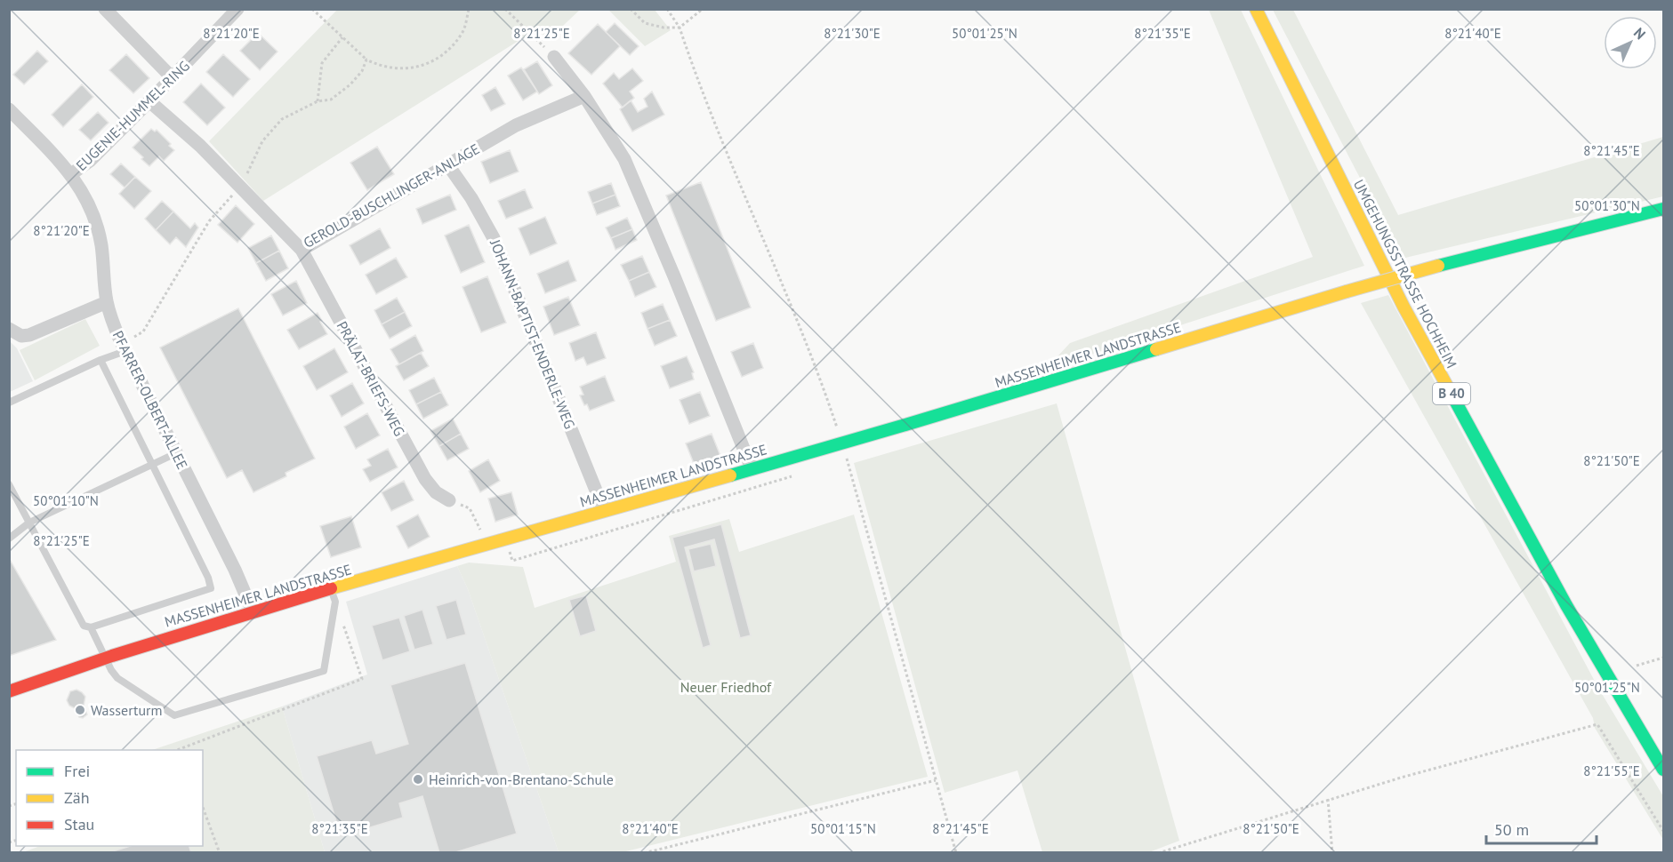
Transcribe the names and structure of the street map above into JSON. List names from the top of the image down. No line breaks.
{"streets":{"street":["EUGENIE-HUMMEL-RING","GEROLD-BUSCHLINGER-ANLAGE","UMGEHUNGSSTRASSE HOCHHEIM","JOHANN-BAPTIST-ENDERLE-WEG","MASSENHEIMER LANDSTRASSE","PRÄLAT-BRIEFS-WEG","B 40","PFARRER-OLBERT-ALLEE"]},"crossings":[["EUGENIE-HUMMEL-RING","GEROLD-BUSCHLINGER-ANLAGE"],["EUGENIE-HUMMEL-RING","PFARRER-OLBERT-ALLEE"],["GEROLD-BUSCHLINGER-ANLAGE","JOHANN-BAPTIST-ENDERLE-WEG"],["GEROLD-BUSCHLINGER-ANLAGE","PRÄLAT-BRIEFS-WEG"],["JOHANN-BAPTIST-ENDERLE-WEG","MASSENHEIMER LANDSTRASSE"],["MASSENHEIMER LANDSTRASSE","PFARRER-OLBERT-ALLEE"]],"parks":["Neuer Friedhof"],"places":["Wasserturm","Heinrich-von-Brentano-Schule"],"legend":["Frei","Zäh","Stau"],"scale_bar":"50 m","north":"top right","coordinates":["8°21'20\"E","8°21'25\"E","8°21'30\"E","50°01'25\"N","8°21'35\"E","8°21'40\"E","8°21'45\"E","50°01'30\"N","8°21'50\"E","50°01'10\"N","8°21'55\"E","50°01'15\"N"]}
